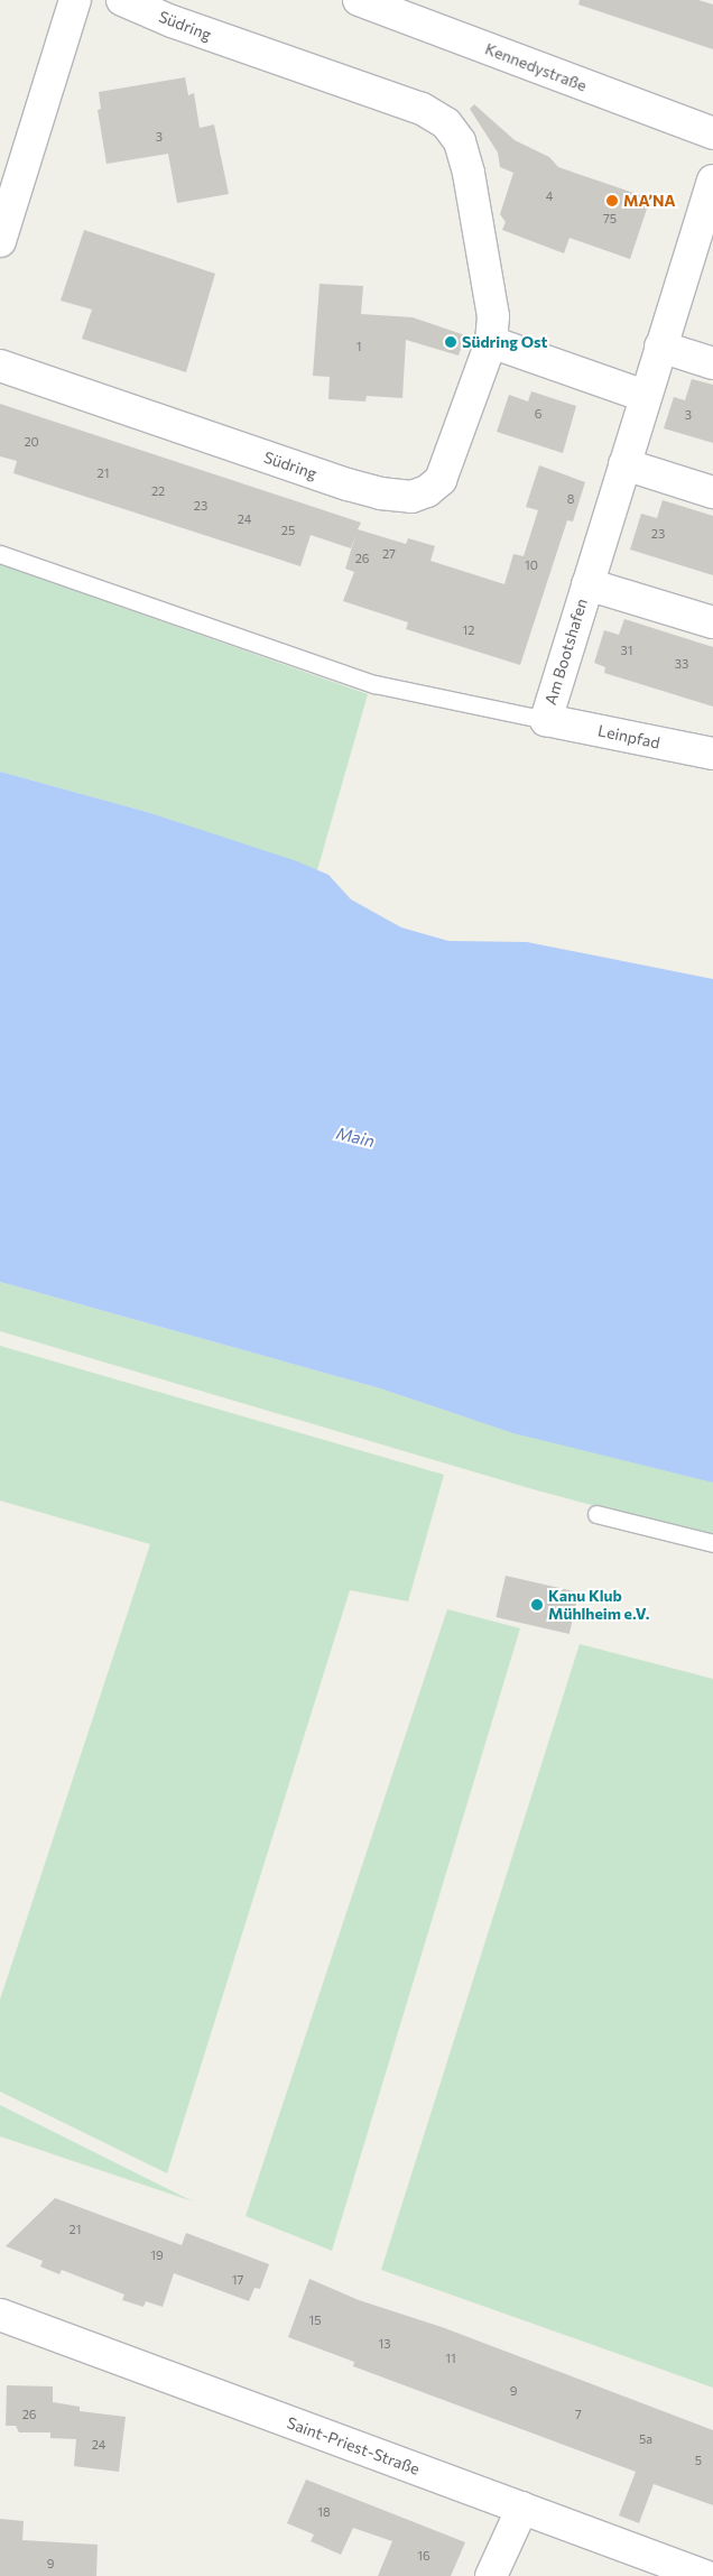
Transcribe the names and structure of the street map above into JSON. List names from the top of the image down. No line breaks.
{"streets":{"street":["Südring","Kennedystraße","Am Bootshafen","Leinpfad","Saint-Priest-Straße"]},"crossings":[["Am Bootshafen","Leinpfad"]],"water":["Main"],"places":["MA’NA","Südring Ost","Kanu Klub Mühlheim e.V."],"house_numbers":["3","4","75","1","6","3","20","21","22","8","23","24","25","23","27","26","10","12","31","33","21","19","17","15","13","11","9","26","7","5a","24","5","18","16","9"]}
